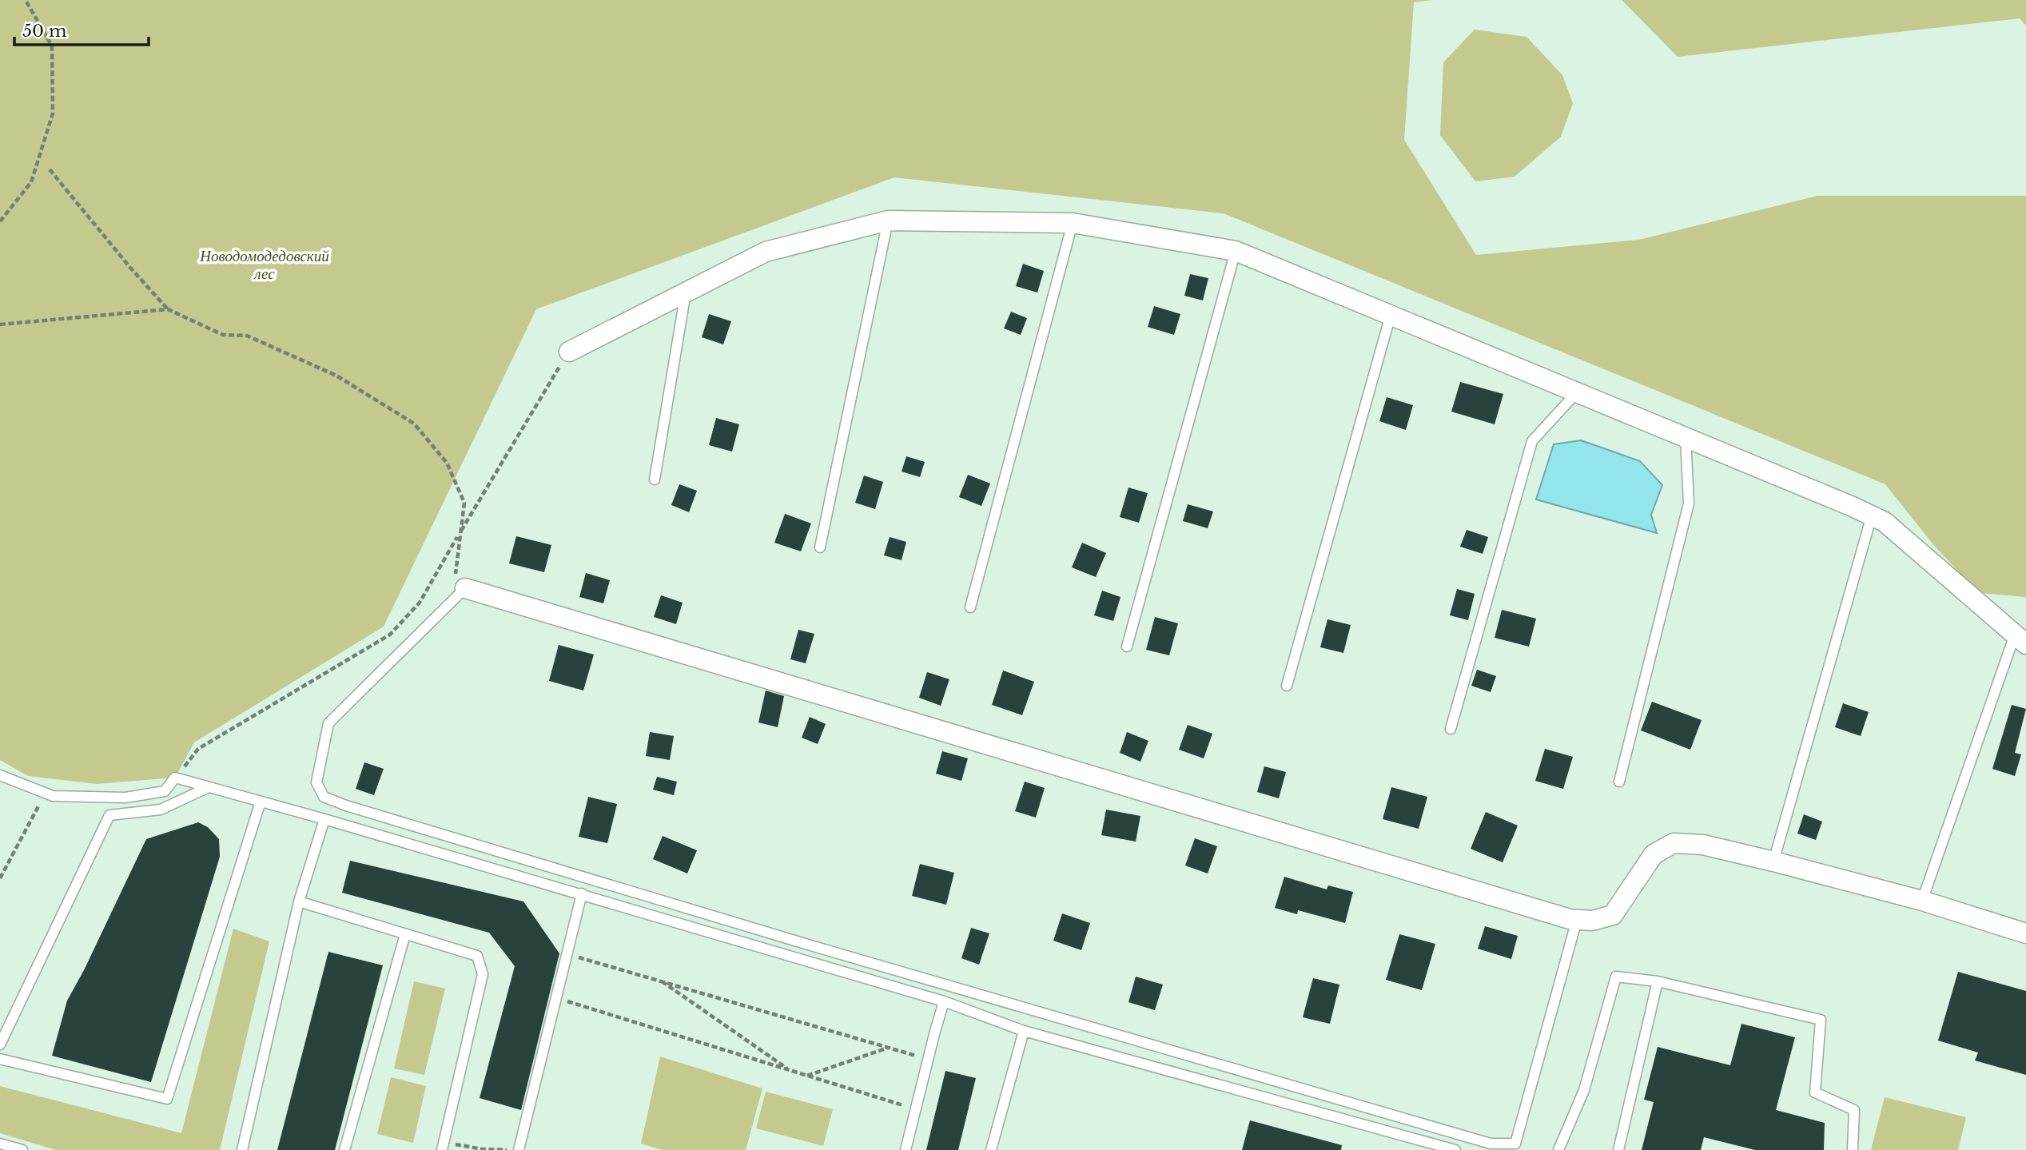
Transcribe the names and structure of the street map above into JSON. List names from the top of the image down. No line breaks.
{"parks":["Новодомодедовский лес"],"scale_bar":"50 m"}
